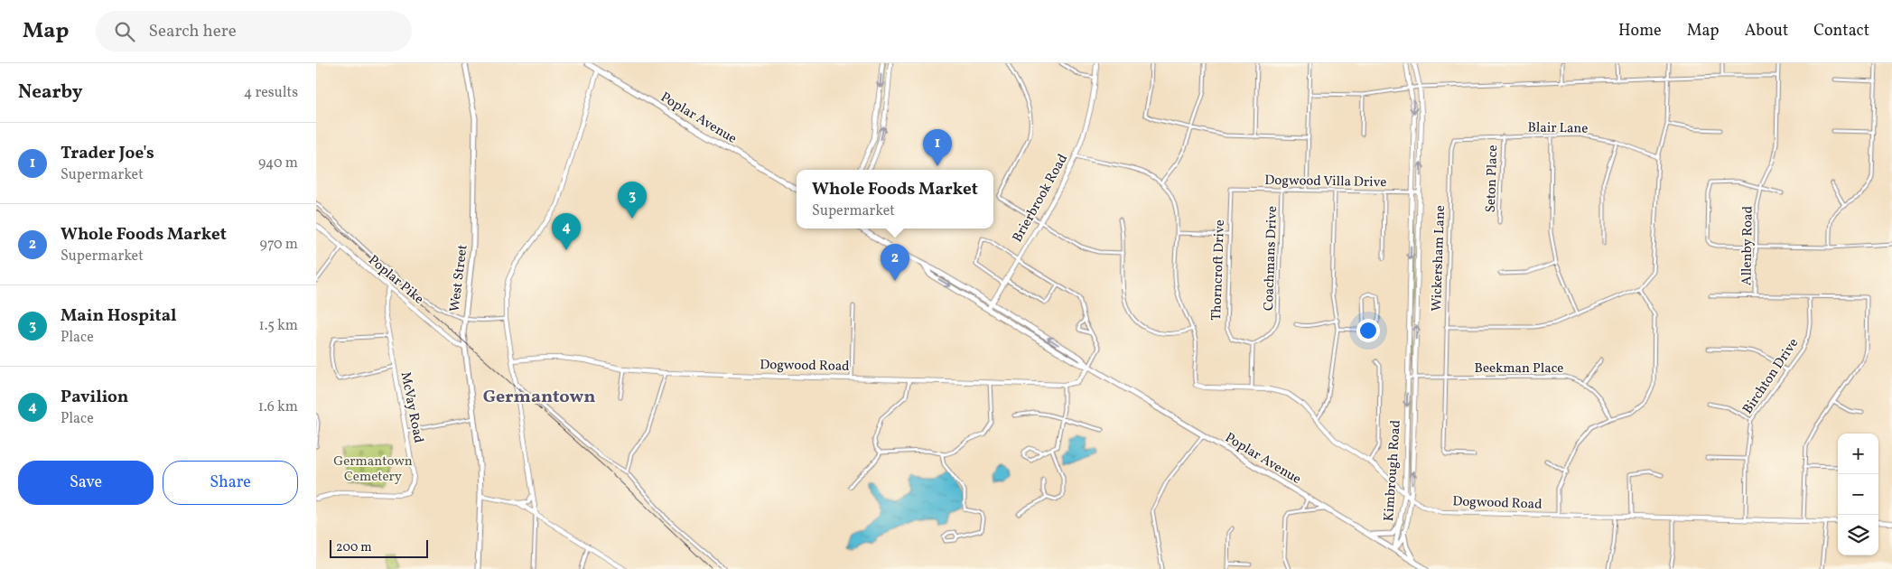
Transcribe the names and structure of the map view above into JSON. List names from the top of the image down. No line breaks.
{"streets":{"main road":["Poplar Avenue","West Street"],"street":["Blair Lane","Seton Place","Dogwood Villa Drive","Brierbrook Road","Allenby Road","Coachmans Drive","Wickersham Lane","Thorncroft Drive","Poplar Pike","Dogwood Road","Beekman Place","Birchton Drive","McVay Road","Kimbrough Road"]},"crossings":[["Poplar Avenue","Brierbrook Road"],["Poplar Avenue","Dogwood Road"],["Poplar Avenue","Kimbrough Road"],["Blair Lane","Seton Place"],["Blair Lane","Wickersham Lane"],["Dogwood Villa Drive","Coachmans Drive"],["Dogwood Villa Drive","Thorncroft Drive"],["Dogwood Villa Drive","Kimbrough Road"],["Coachmans Drive","Thorncroft Drive"],["Wickersham Lane","Beekman Place"],["West Street","Poplar Pike"],["Poplar Pike","McVay Road"],["Dogwood Road","Birchton Drive"],["Dogwood Road","Kimbrough Road"],["Beekman Place","Kimbrough Road"]],"districts":["Germantown"],"parks":["Germantown Cemetery"],"scale_bar":"200 m","page":{"header":"Map","search":"Search here","nav":["Home","Map","About","Contact"],"heading":["Nearby","4 results"],"list":[{"mark":"1","name":"Trader Joe's","note":"Supermarket","value":"940 m"},{"mark":"2","name":"Whole Foods Market","note":"Supermarket","value":"970 m"},{"mark":"3","name":"Main Hospital","note":"Place","value":"1.5 km"},{"mark":"4","name":"Pavilion","note":"Place","value":"1.6 km"}],"pins":["1","3","4","2"],"popup":["Whole Foods Market","Supermarket"],"map_buttons":["+","−"],"buttons":["Save","Share"],"scale":"200 m"}}
